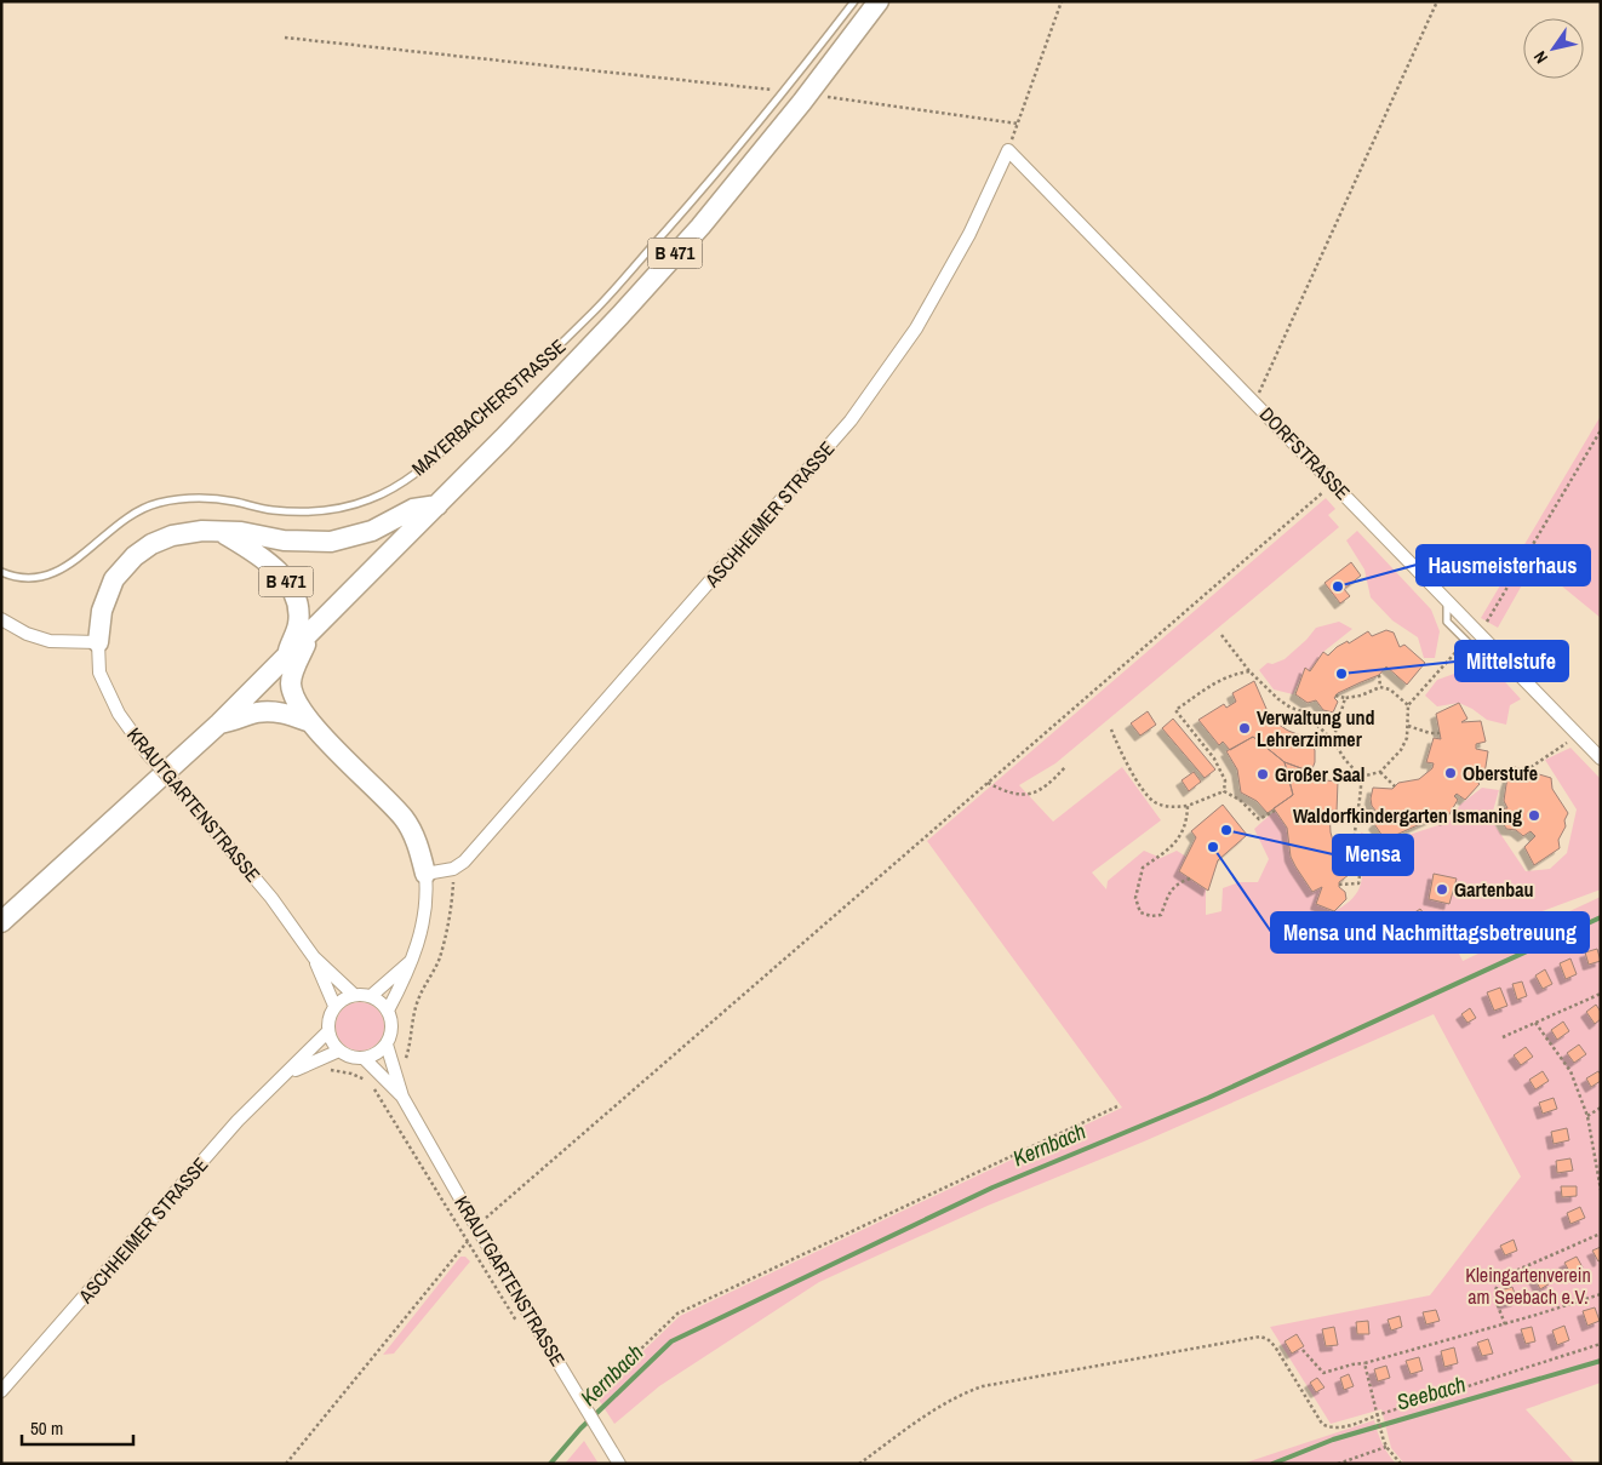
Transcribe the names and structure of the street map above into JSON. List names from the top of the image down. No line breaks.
{"streets":{"main road":["B 471"],"street":["DORFSTRASSE","ASCHHEIMER STRASSE","KRAUTGARTENSTRASSE"],"lane":["MAYERBACHERSTRASSE"]},"crossings":[["DORFSTRASSE","ASCHHEIMER STRASSE"],["ASCHHEIMER STRASSE","KRAUTGARTENSTRASSE"]],"water":["Kernbach","Seebach"],"parks":["Kleingartenverein am Seebach e.V."],"places":["Hausmeisterhaus","Mittelstufe","Verwaltung und Lehrerzimmer","Oberstufe","Großer Saal","Waldorfkindergarten Ismaning","Mensa","Mensa und Nachmittagsbetreuung","Gartenbau"],"scale_bar":"50 m","north":"bottom left"}
